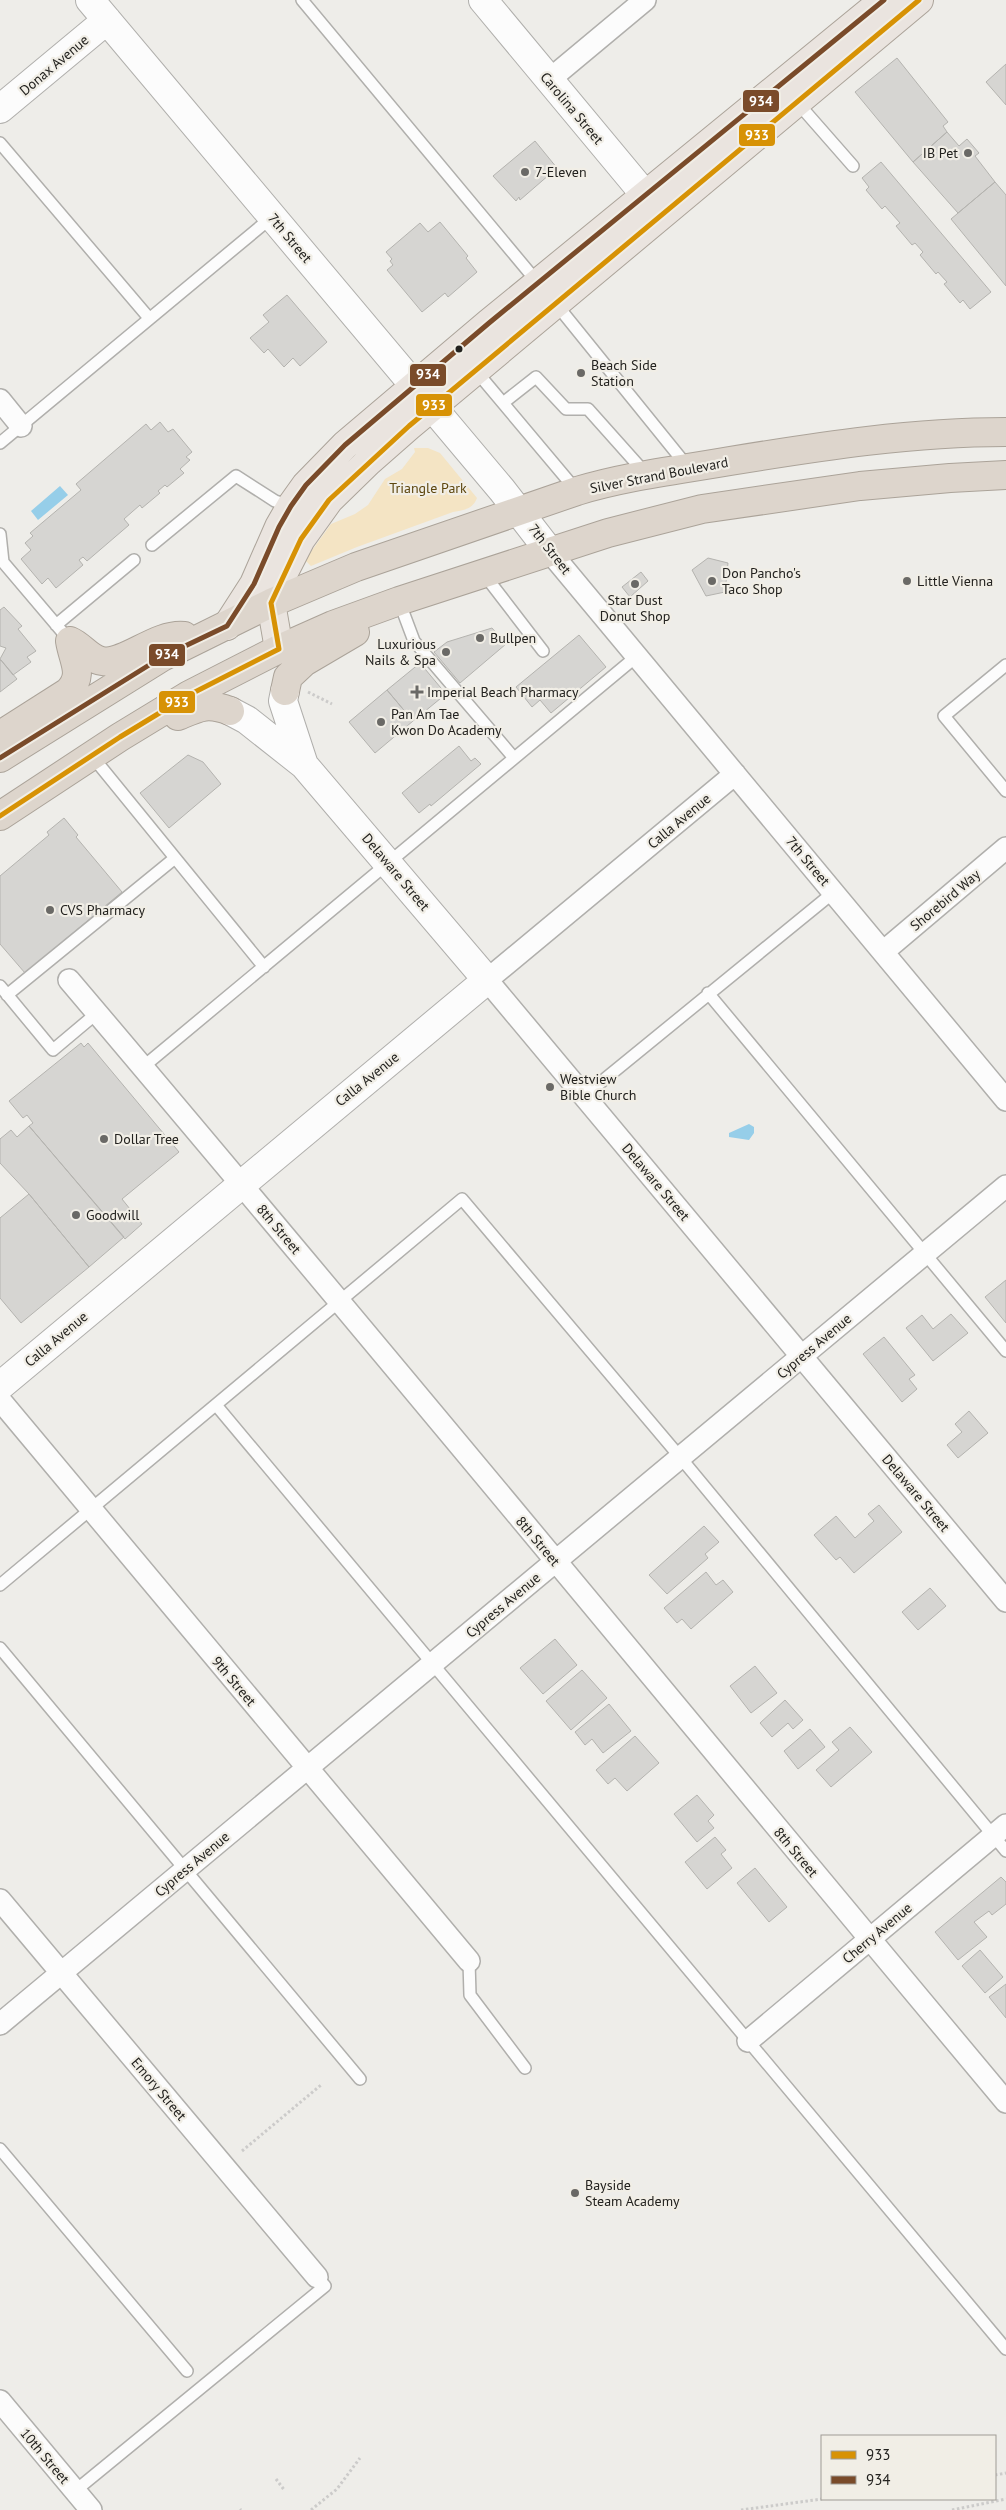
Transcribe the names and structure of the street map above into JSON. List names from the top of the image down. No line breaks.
{"streets":{"highway":["Silver Strand Boulevard"],"street":["Donax Avenue","Carolina Street","7th Street","Calla Avenue","Delaware Street","Shorebird Way","8th Street","Cypress Avenue","9th Street","Cherry Avenue","Emory Street","10th Street"]},"crossings":[["Donax Avenue","7th Street"],["7th Street","Silver Strand Boulevard"],["7th Street","Calla Avenue"],["7th Street","Shorebird Way"],["Calla Avenue","Delaware Street"],["Calla Avenue","8th Street"],["Delaware Street","Cypress Avenue"],["8th Street","Cypress Avenue"],["8th Street","Cherry Avenue"],["Cypress Avenue","9th Street"],["Cypress Avenue","Emory Street"]],"parks":["Triangle Park"],"places":{"other":["IB Pet","7-Eleven","Beach Side Station","Don Pancho's Taco Shop","Little Vienna","Star Dust Donut Shop","Bullpen","Luxurious Nails & Spa","Pan Am Tae Kwon Do Academy","CVS Pharmacy","Westview Bible Church","Dollar Tree","Goodwill","Bayside Steam Academy"],"health":["Imperial Beach Pharmacy"]},"lines":["transit line 933","transit line 934"],"legend":["933","934"]}
